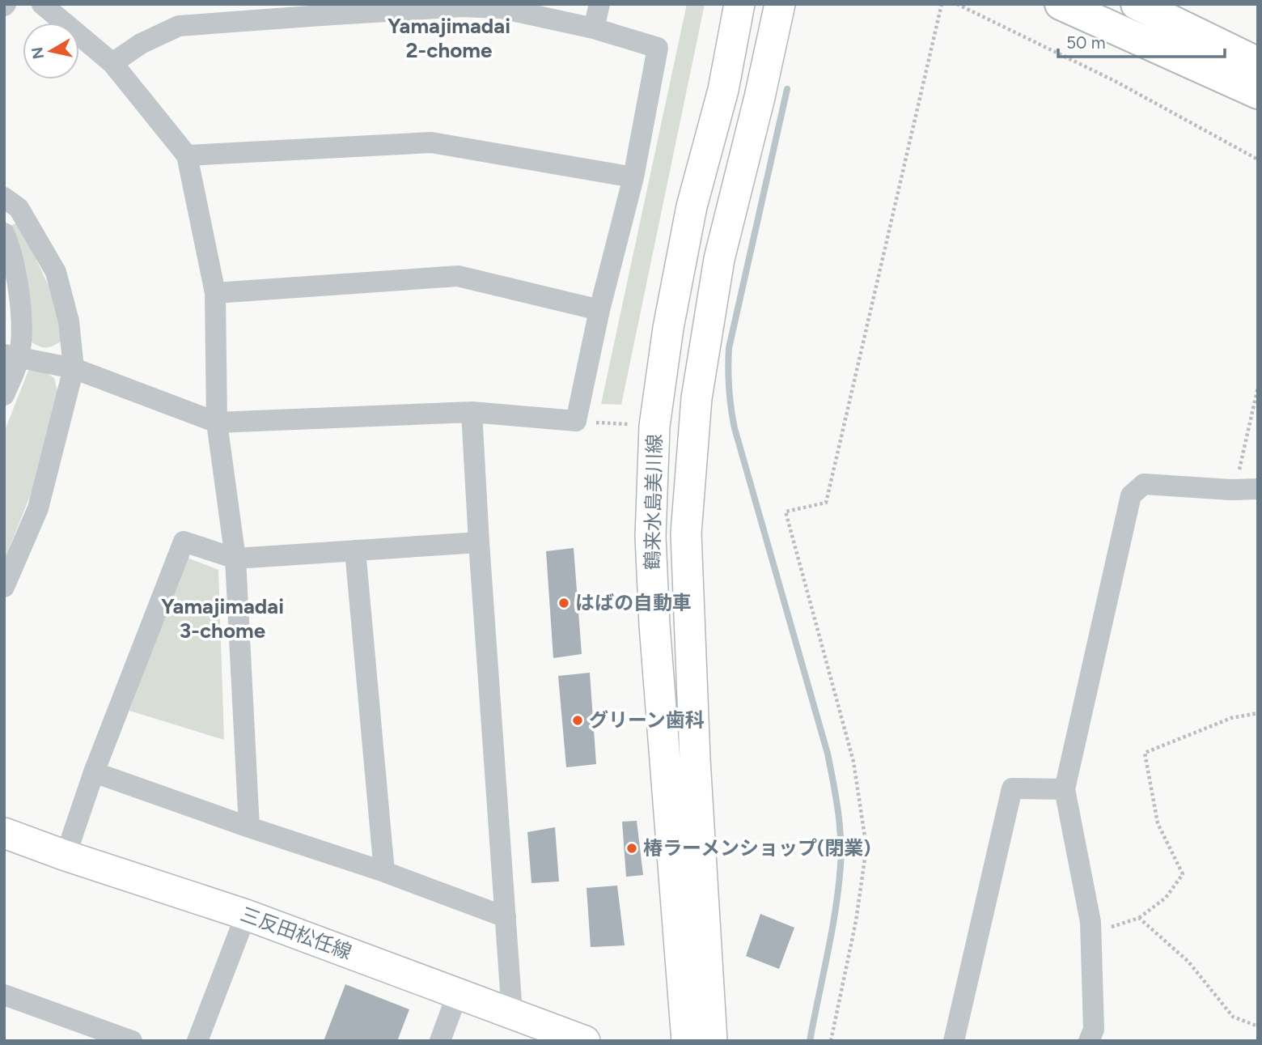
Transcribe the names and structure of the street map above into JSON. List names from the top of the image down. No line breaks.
{"streets":{"main road":["鶴来水島美川線","三反田松任線"]},"districts":["Yamajimadai 2-chome","Yamajimadai 3-chome"],"places":["はばの自動車","グリーン歯科","椿ラーメンショップ(閉業)"],"scale_bar":"50 m","north":"left"}
